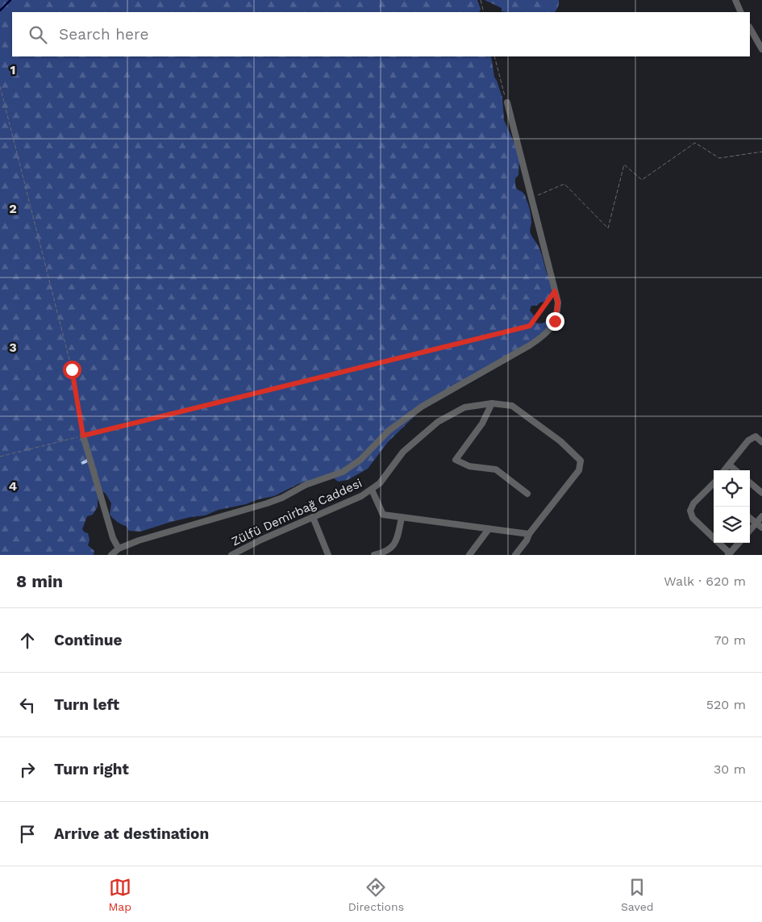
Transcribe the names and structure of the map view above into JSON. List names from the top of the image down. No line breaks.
{"streets":{"street":["Zülfü Demirbağ Caddesi"]},"page":{"search":"Search here","heading":["8 min","Walk · 620 m"],"list":[["Continue","70 m"],["Turn left","520 m"],["Turn right","30 m"],"Arrive at destination"],"nav":["Map","Directions","Saved"]},"grid":{"rows":["1","2","3","4"]}}
